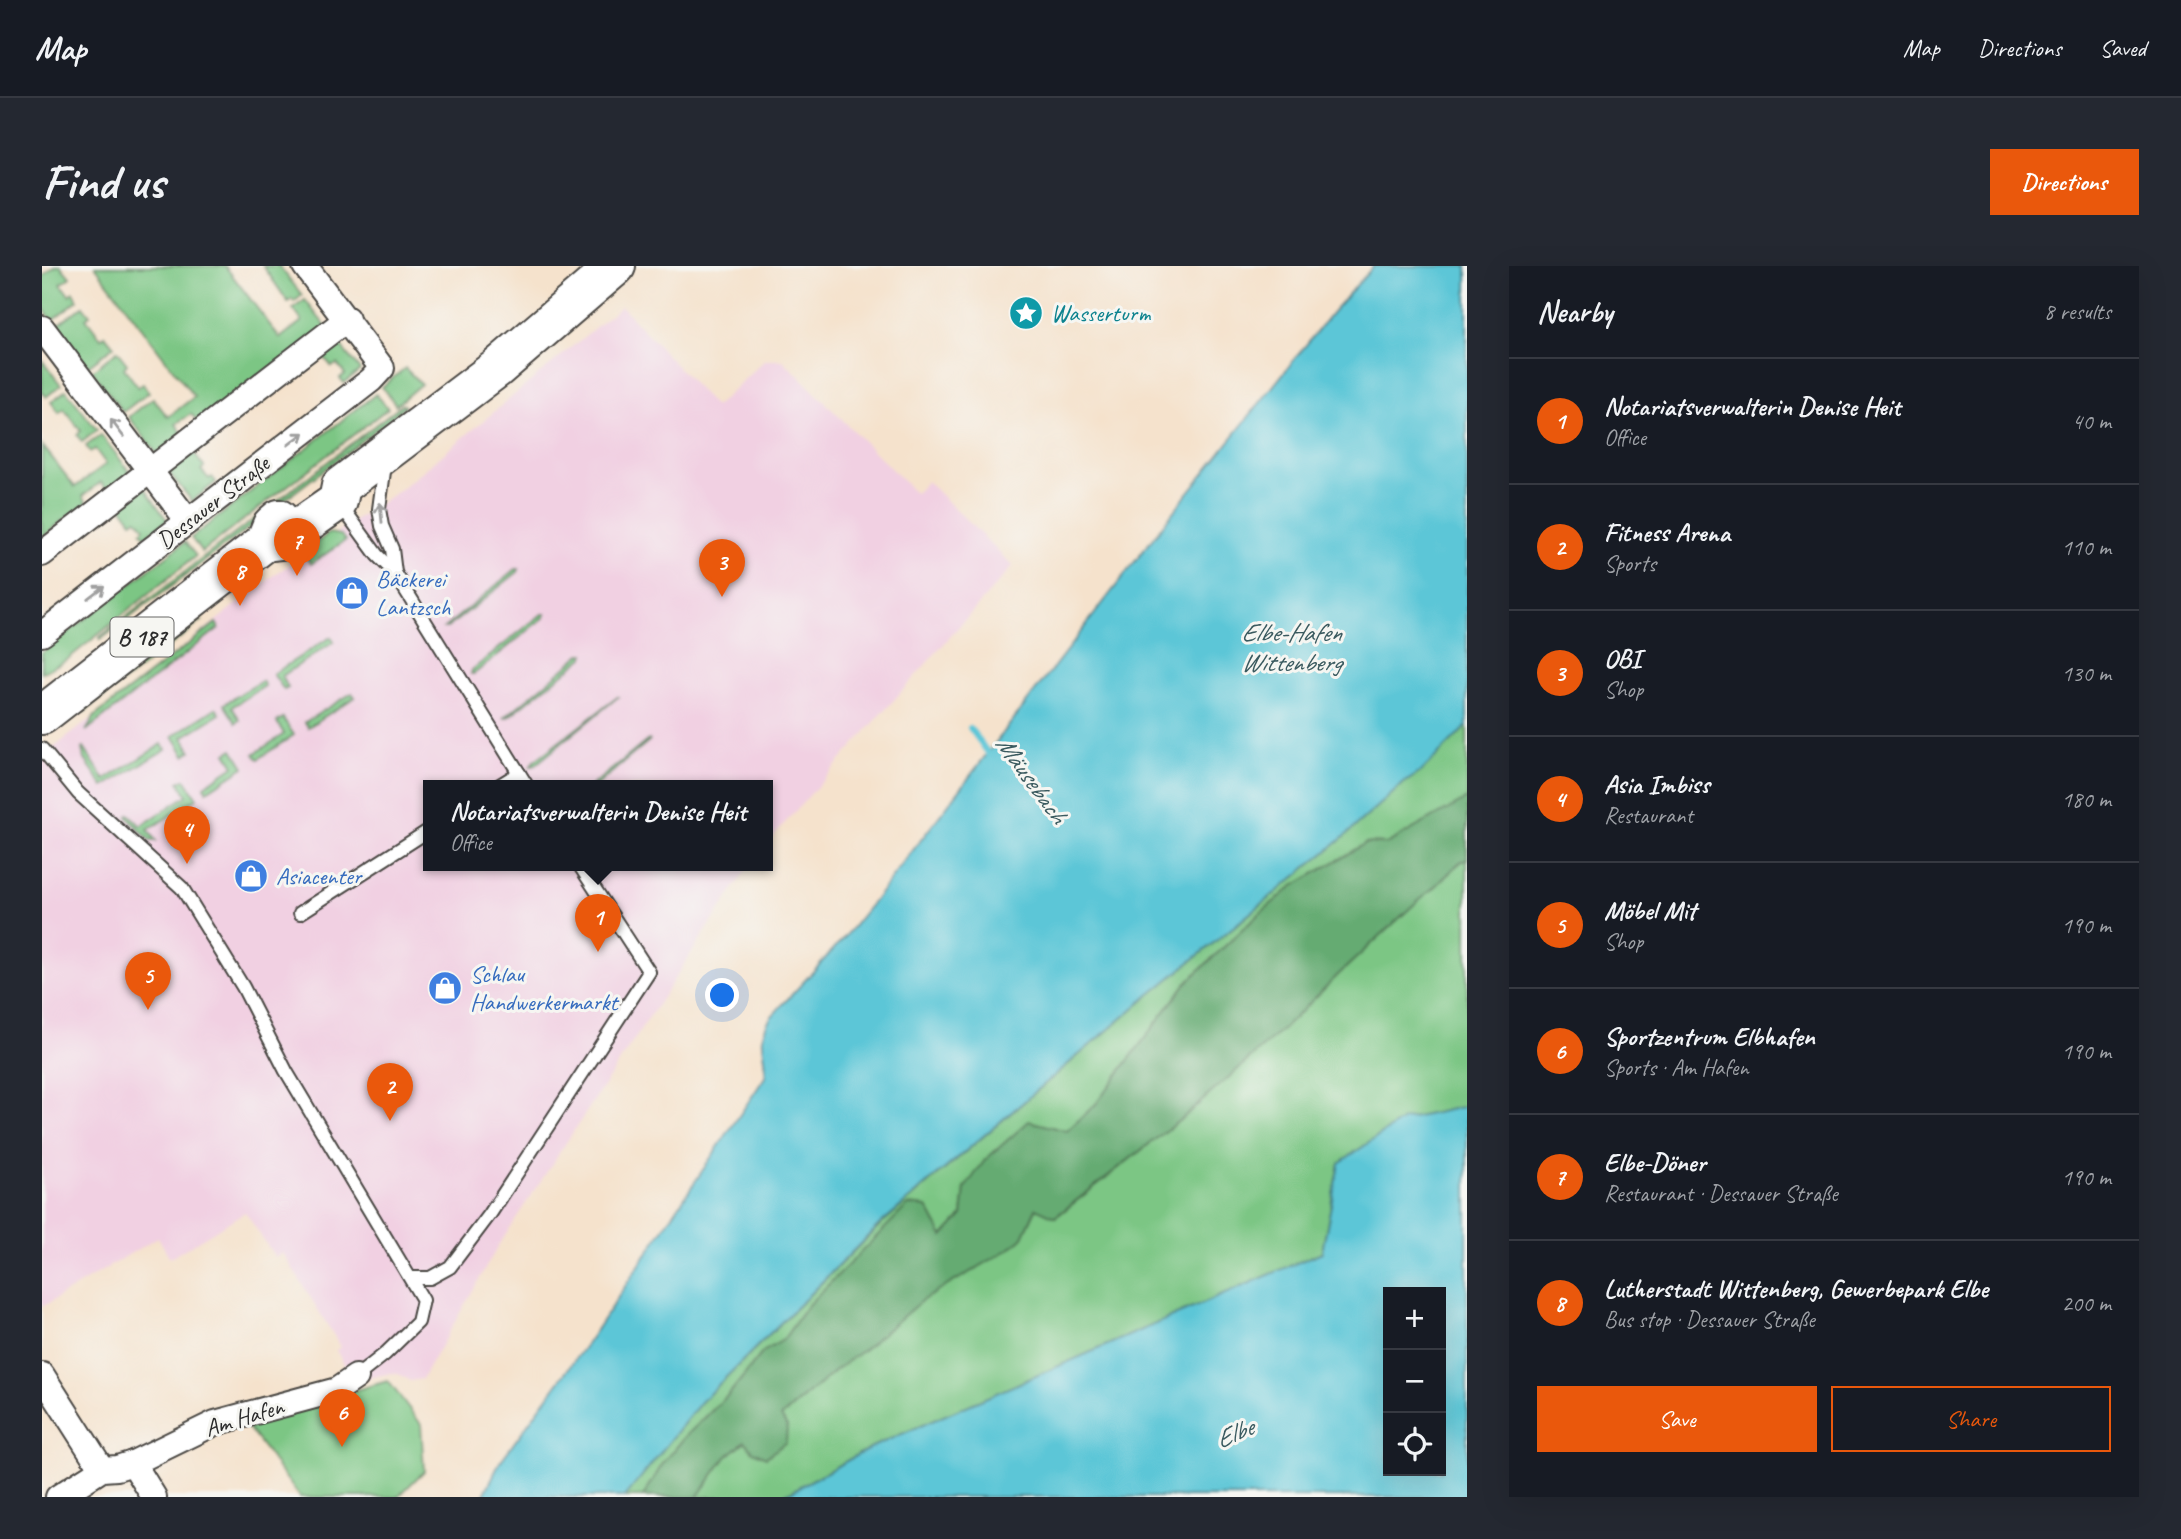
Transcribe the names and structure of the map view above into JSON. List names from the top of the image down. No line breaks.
{"streets":{"main road":["B 187"],"street":["Dessauer Straße","Am Hafen"]},"water":["Elbe-Hafen Wittenberg","Mäusebach","Elbe"],"places":{"place":["Wasserturm"],"shop":["Bäckerei Lantzsch","Asiacenter","Schlau Handwerkermarkt"]},"page":{"header":"Map","nav":["Map","Directions","Saved"],"buttons":["Directions",["Save","Share"]],"title":"Find us","heading":["Nearby","8 results"],"list":[{"mark":"1","name":"Notariatsverwalterin Denise Heit","note":"Office","value":"40 m"},{"mark":"2","name":"Fitness Arena","note":"Sports","value":"110 m"},{"mark":"3","name":"OBI","note":"Shop","value":"130 m"},{"mark":"4","name":"Asia Imbiss","note":"Restaurant","value":"180 m"},{"mark":"5","name":"Möbel Mit","note":"Shop","value":"190 m"},{"mark":"6","name":"Sportzentrum Elbhafen","note":"Sports · Am Hafen","value":"190 m"},{"mark":"7","name":"Elbe-Döner","note":"Restaurant · Dessauer Straße","value":"190 m"},{"mark":"8","name":"Lutherstadt Wittenberg, Gewerbepark Elbe","note":"Bus stop · Dessauer Straße","value":"200 m"}],"pins":["7","3","8","4","1","5","2","6"],"popup":["Notariatsverwalterin Denise Heit","Office"],"map_buttons":["+","−"]}}
